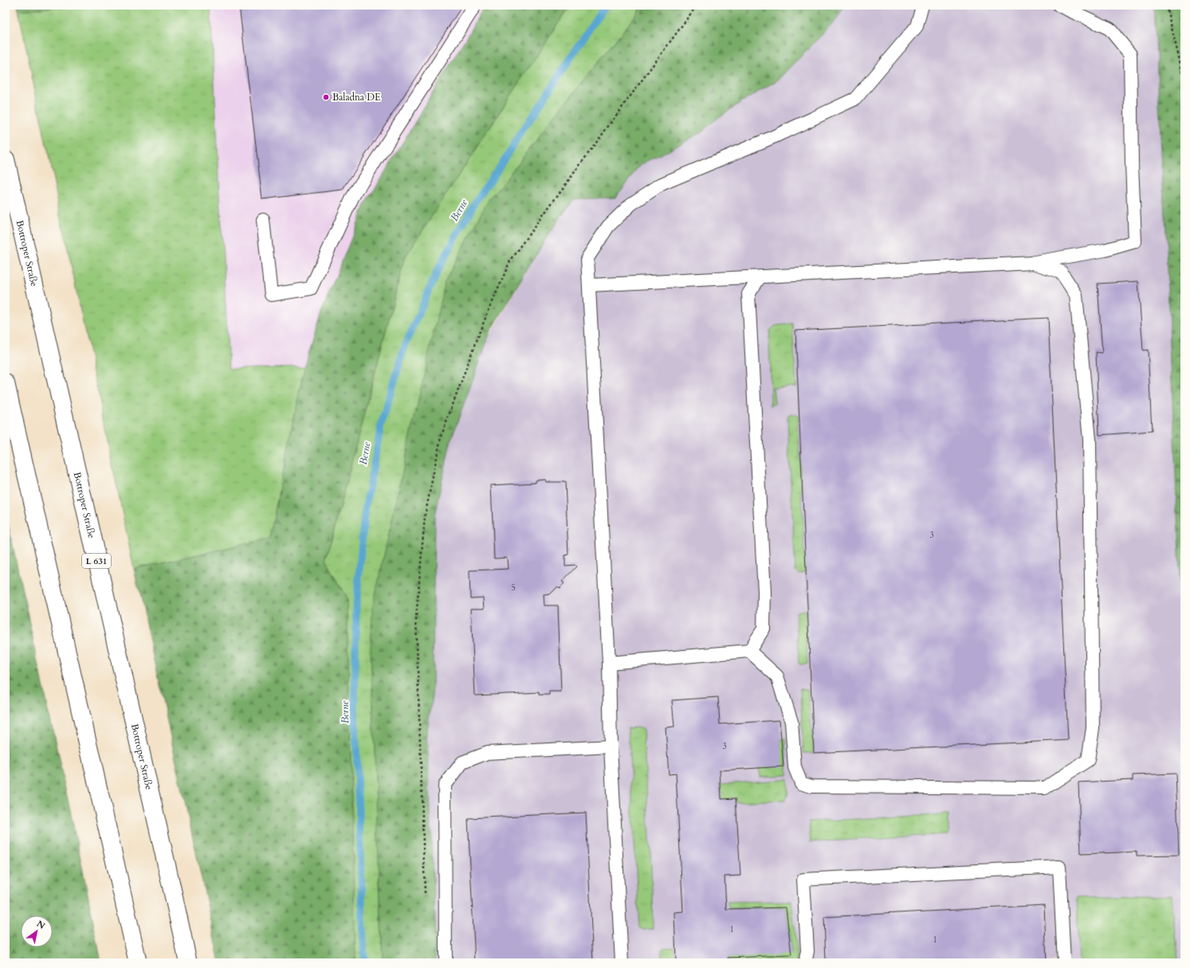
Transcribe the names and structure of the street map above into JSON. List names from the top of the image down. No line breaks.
{"streets":{"main road":["Bottroper Straße","L 631"]},"water":["Berne"],"places":["Baladna DE"],"house_numbers":["3","5","3","1","1"],"north":"top right"}
